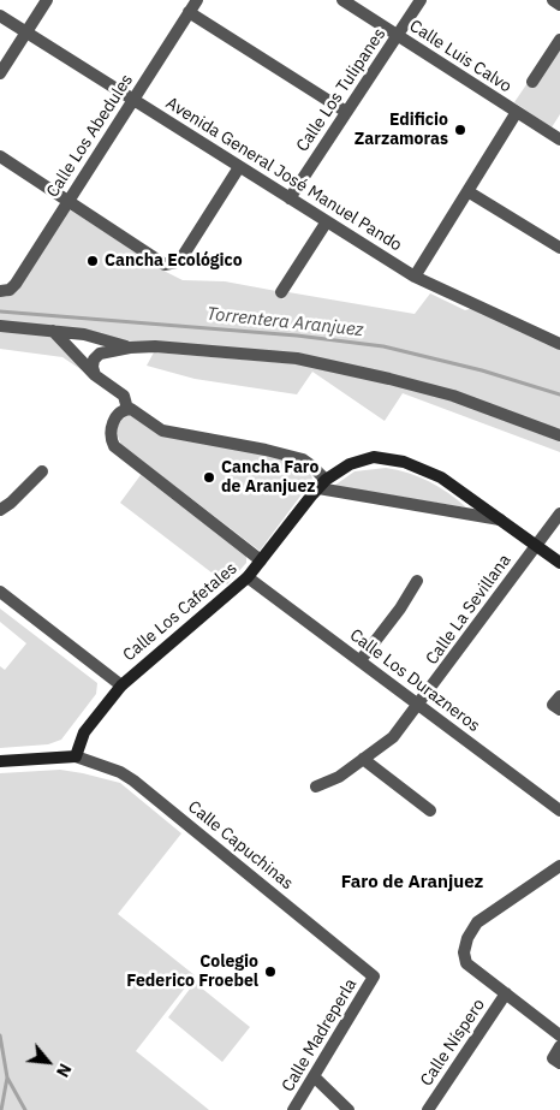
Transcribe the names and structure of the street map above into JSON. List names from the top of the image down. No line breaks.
{"streets":{"main road":["Calle Los Cafetales"],"street":["Calle Luis Calvo","Calle Los Tulipanes","Calle Los Abedules","Avenida General José Manuel Pando","Calle La Sevillana","Calle Los Durazneros","Calle Capuchinas","Calle Madreperla","Calle Níspero"]},"crossings":[["Calle Luis Calvo","Calle Los Tulipanes"],["Calle Los Tulipanes","Avenida General José Manuel Pando"],["Calle Los Abedules","Avenida General José Manuel Pando"],["Calle La Sevillana","Calle Los Cafetales"],["Calle La Sevillana","Calle Los Durazneros"],["Calle Los Cafetales","Calle Los Durazneros"],["Calle Los Cafetales","Calle Capuchinas"],["Calle Capuchinas","Calle Madreperla"]],"districts":["Faro de Aranjuez"],"water":["Torrentera Aranjuez"],"places":["Edificio Zarzamoras","Cancha Ecológico","Cancha Faro de Aranjuez","Colegio Federico Froebel"],"north":"bottom right"}
